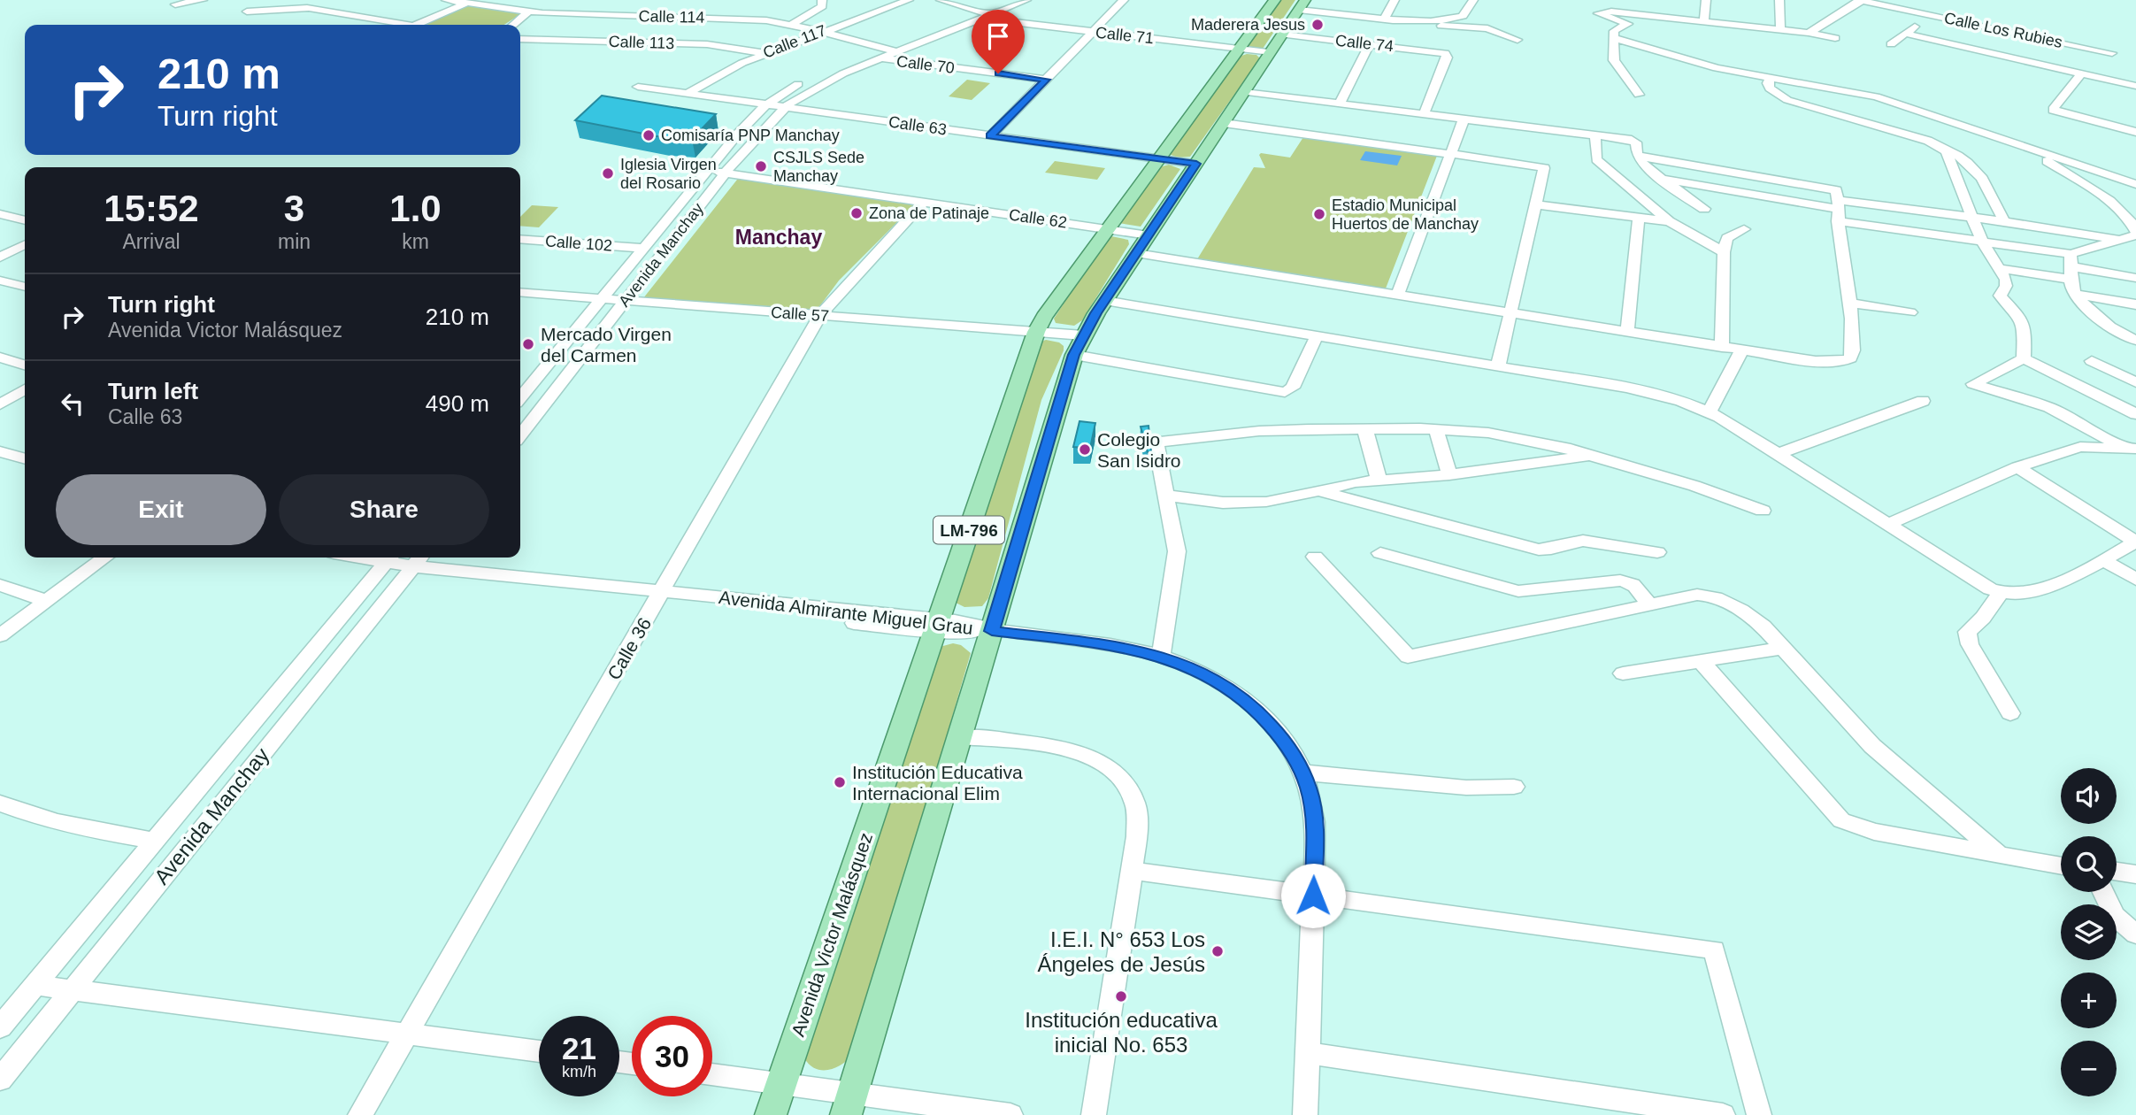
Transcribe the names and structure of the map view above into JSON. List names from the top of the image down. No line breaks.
{"streets":{"main road":["LM-796","Avenida Victor Malásquez"],"street":["Calle 114","Calle Los Rubies","Calle 71","Calle 117","Calle 113","Calle 74","Calle 70","Calle 63","Calle 62","Calle 102","Avenida Manchay","Calle 57","Avenida Almirante Miguel Grau","Calle 36"]},"crossings":[["Calle 114","Calle 117"],["Calle 114","Calle 70"],["Calle 114","Avenida Manchay"],["Calle 71","Calle 74"],["Calle 71","Avenida Manchay"],["Calle 71","LM-796"],["Calle 71","Avenida Victor Malásquez"],["Calle 117","Calle 113"],["Calle 117","Calle 63"],["Calle 74","LM-796"],["Calle 70","Avenida Manchay"],["Calle 63","Avenida Manchay"],["Calle 63","LM-796"],["Calle 63","Avenida Victor Malásquez"],["Calle 62","Avenida Manchay"],["Calle 62","LM-796"],["Calle 62","Calle 36"],["Calle 62","Avenida Victor Malásquez"],["Calle 102","Avenida Manchay"],["Avenida Manchay","Calle 57"],["Avenida Manchay","Avenida Almirante Miguel Grau"],["Calle 57","LM-796"],["Calle 57","Calle 36"],["Calle 57","Avenida Victor Malásquez"],["LM-796","Avenida Almirante Miguel Grau"],["Avenida Almirante Miguel Grau","Calle 36"],["Avenida Almirante Miguel Grau","Avenida Victor Malásquez"]],"districts":["Manchay"],"places":["Maderera Jesus","Comisaría PNP Manchay","CSJLS Sede Manchay","Iglesia Virgen del Rosario","Zona de Patinaje","Estadio Municipal Huertos de Manchay","Mercado Virgen del Carmen","Colegio San Isidro","Institución Educativa Internacional Elim","I.E.I. N° 653 Los Ángeles de Jesús","Institución educativa inicial No. 653"],"page":{"turn":["210 m","Turn right"],"eta":["15:52","Arrival","3","min","1.0","km"],"list":[{"name":"Turn right","note":"Avenida Victor Malásquez","value":"210 m"},{"name":"Turn left","note":"Calle 63","value":"490 m"}],"buttons":["Exit","Share"],"map_buttons":["+","−"],"speed":"21 km/h","limit":"30"}}
